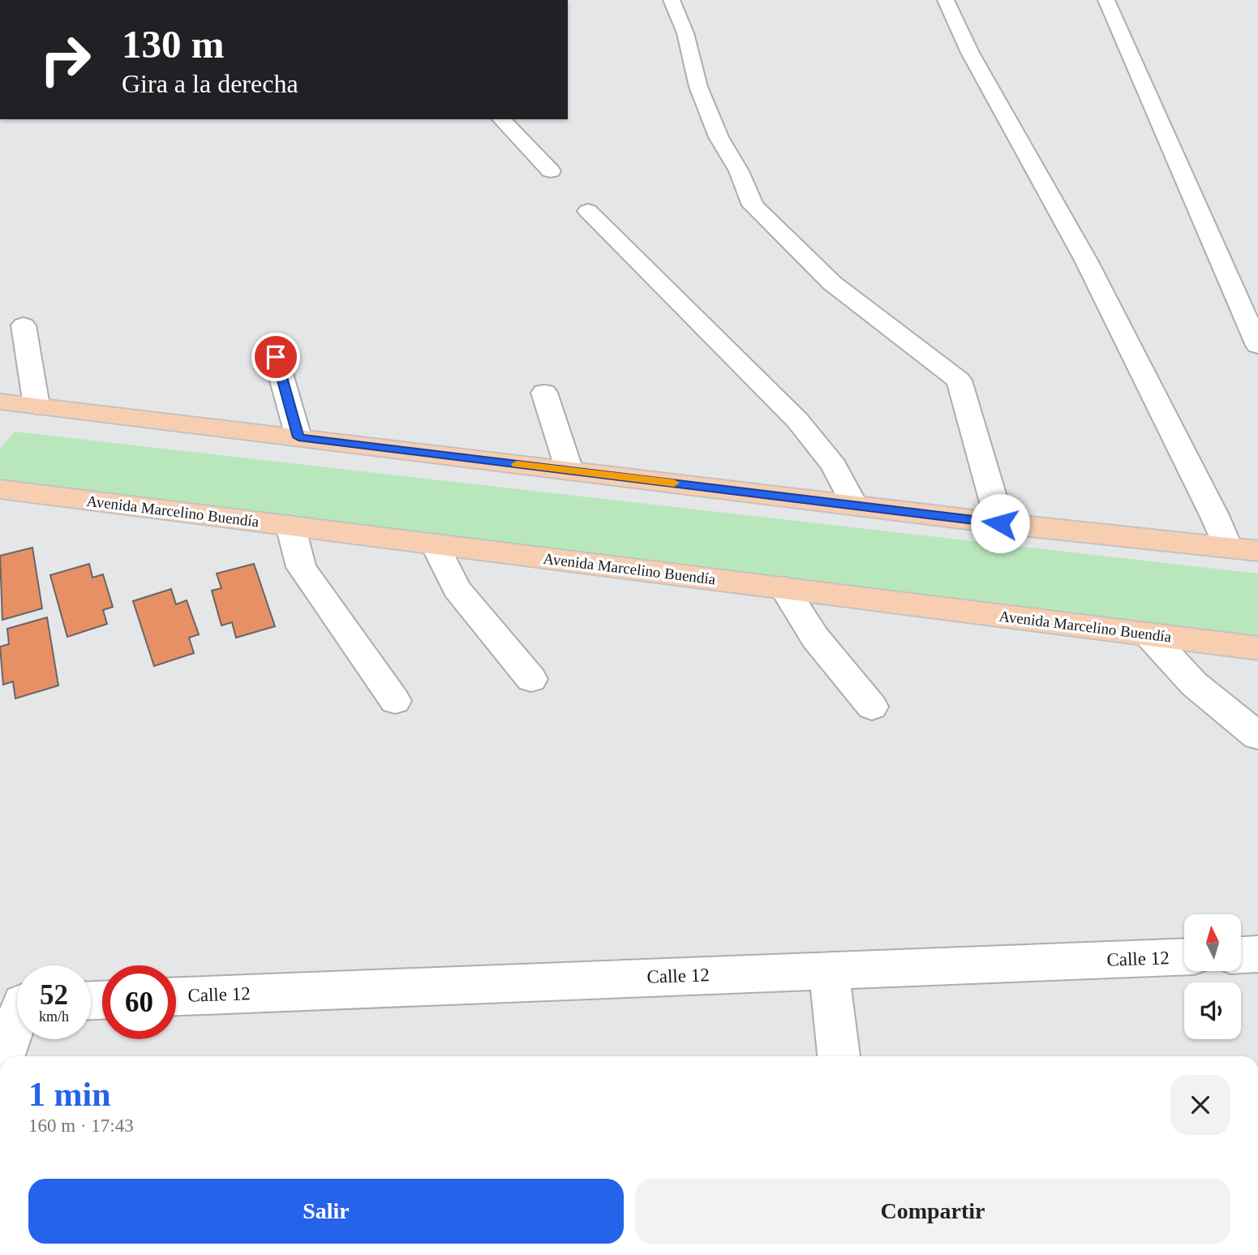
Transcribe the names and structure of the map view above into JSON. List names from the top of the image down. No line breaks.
{"streets":{"main road":["Avenida Marcelino Buendía"],"street":["Calle 12"]},"north":"top","page":{"turn":["130 m","Gira a la derecha"],"speed":"52 km/h","limit":"60","heading":["1 min","160 m · 17:43"],"buttons":["Salir","Compartir"]}}
